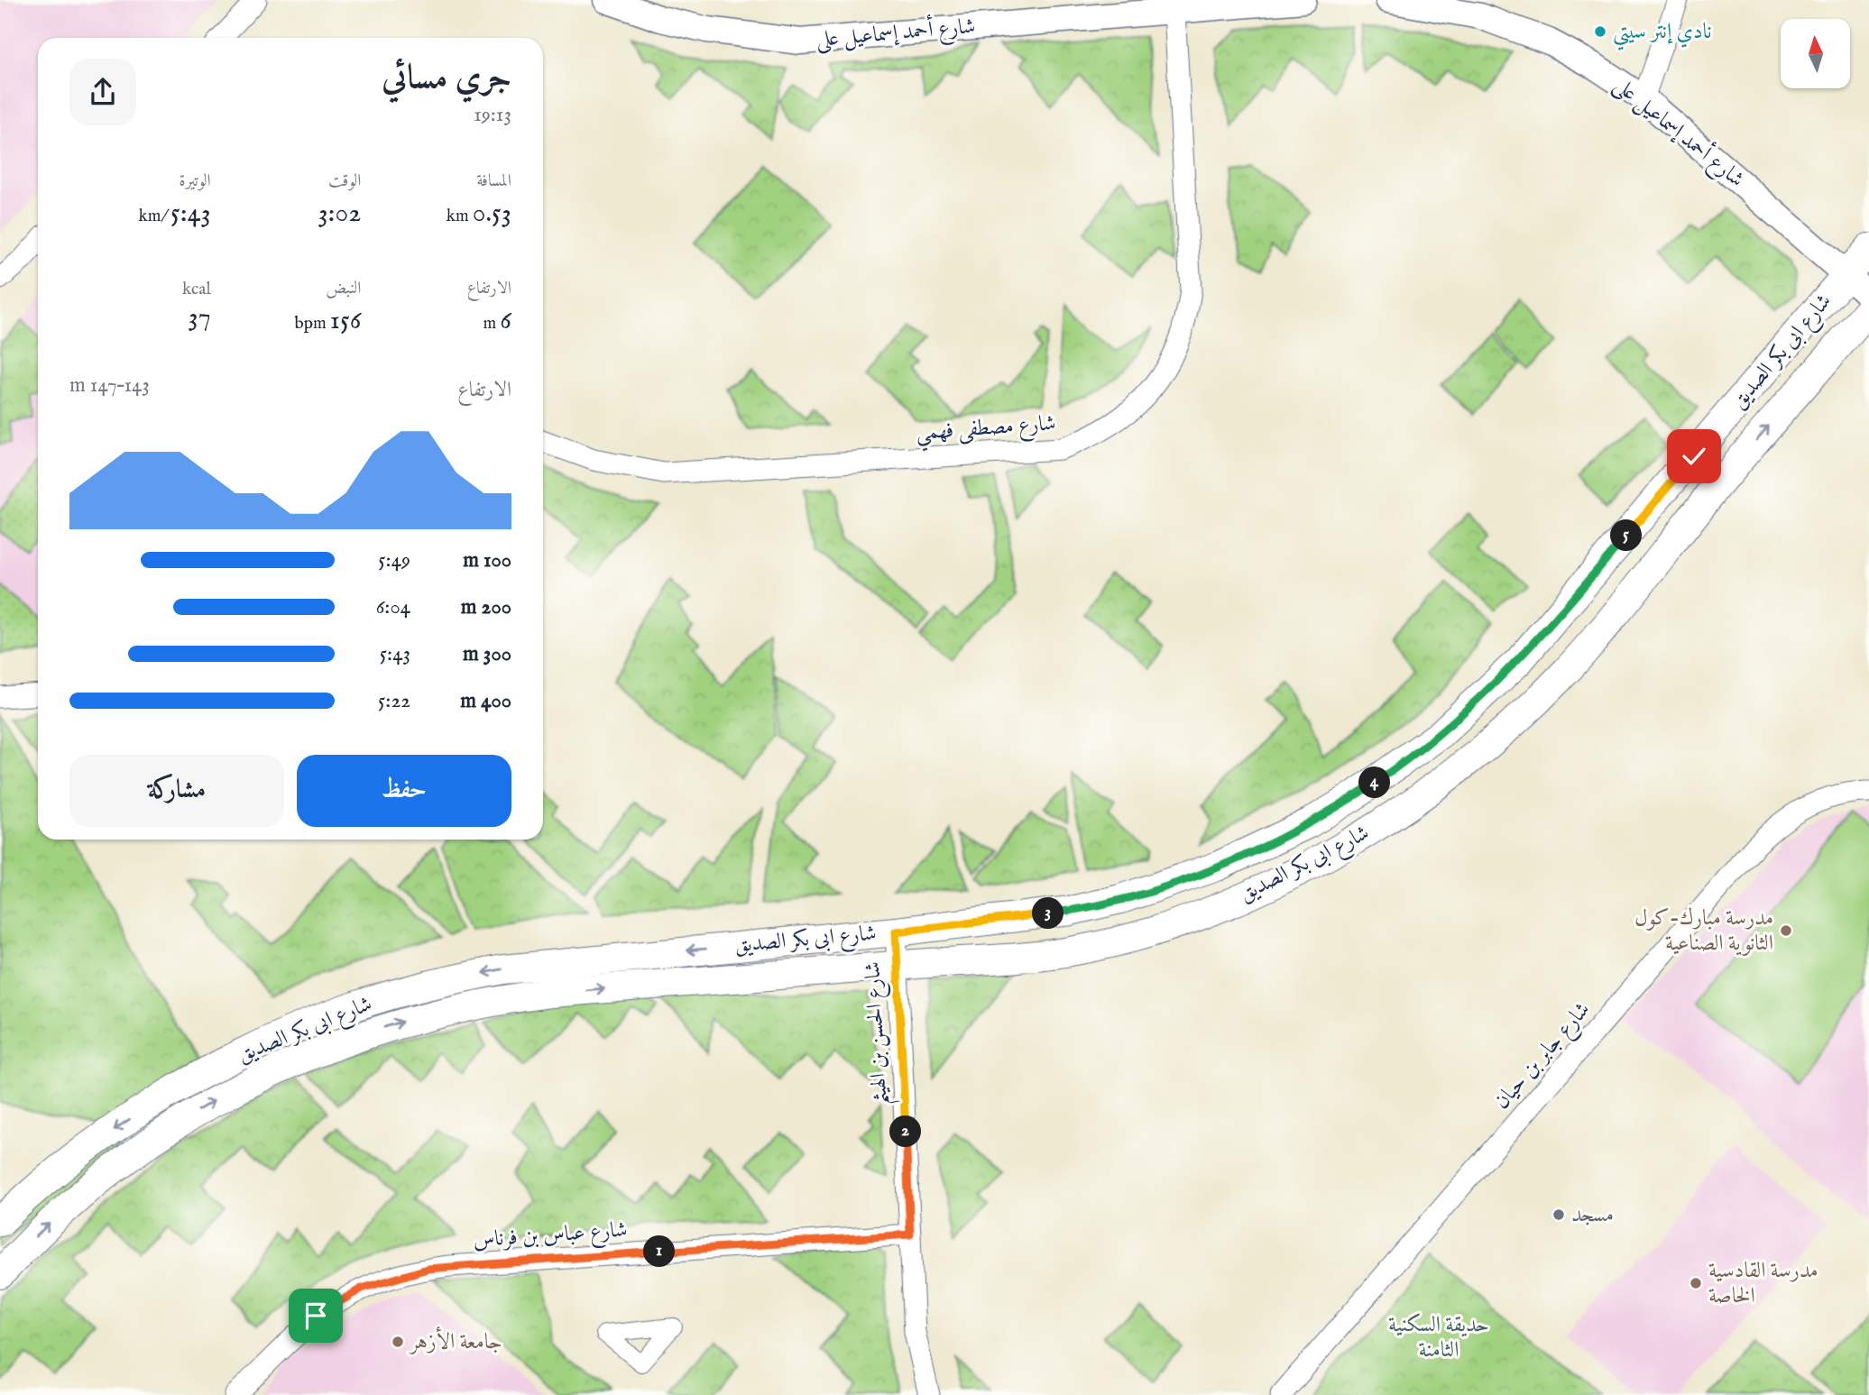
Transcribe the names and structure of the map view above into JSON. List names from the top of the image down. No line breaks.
{"streets":{"main road":["شارع ابى بكر الصديق"],"street":["شارع أحمد إسماعيل على","شارع مصطفى فهمي","شارع الحسن بن الهيثم","شارع جابر بن حيان","شارع عباس بن فرناس"]},"crossings":[["شارع أحمد إسماعيل على","شارع ابى بكر الصديق"],["شارع أحمد إسماعيل على","شارع مصطفى فهمي"],["شارع ابى بكر الصديق","شارع الحسن بن الهيثم"],["شارع الحسن بن الهيثم","شارع عباس بن فرناس"]],"parks":["حديقة السكنية الثامنة"],"places":["نادي إنتر سيتي","مدرسة مبارك-كول الثانوية الصناعية","مسجد","مدرسة القادسية الخاصة","جامعة الأزهر"],"north":"top","page":{"heading":["جري مسائي","19:13"],"stats":[["المسافة","0.53 km"],["الوقت","3:02"],["الوتيرة","5:43 /km"],["الارتفاع","6 m"],["النبض","156 bpm"],["kcal","37"]],"chart":["الارتفاع","143–147 m"],"pins":["5","4","3","2","1"],"list":[{"name":"100 m","note":"5:49"},{"name":"200 m","note":"6:04"},{"name":"300 m","note":"5:43"},{"name":"400 m","note":"5:22"}],"buttons":["حفظ","مشاركة"]}}
